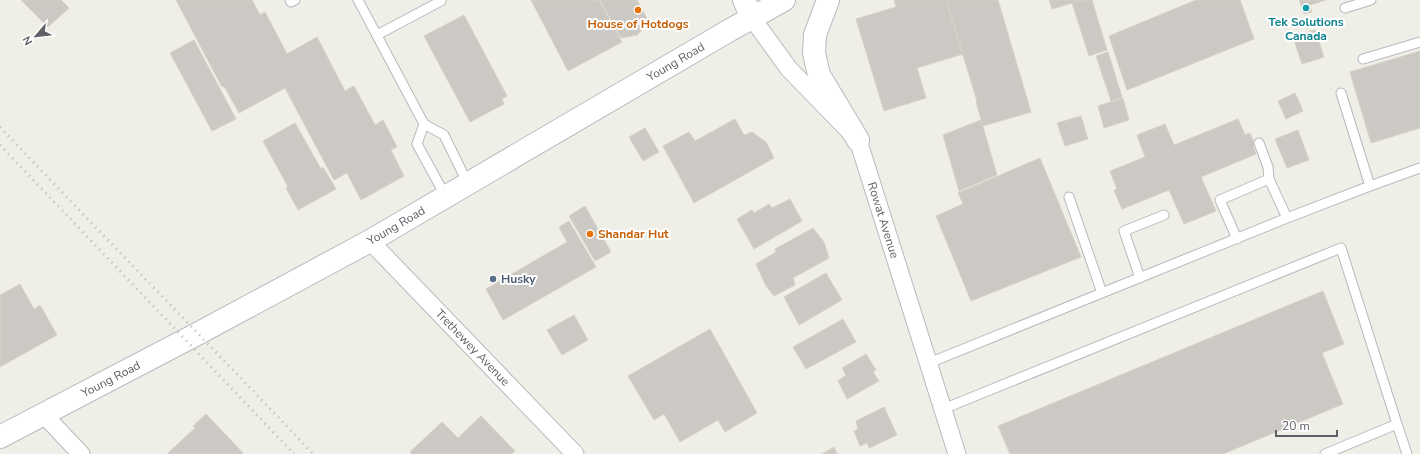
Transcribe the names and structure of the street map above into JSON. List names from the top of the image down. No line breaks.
{"streets":{"main road":["Young Road"],"street":["Rowat Avenue","Trethewey Avenue"]},"crossings":[["Young Road","Rowat Avenue"],["Young Road","Trethewey Avenue"]],"places":["Tek Solutions Canada","House of Hotdogs","Shandar Hut","Husky"],"scale_bar":"20 m","north":"bottom left"}
